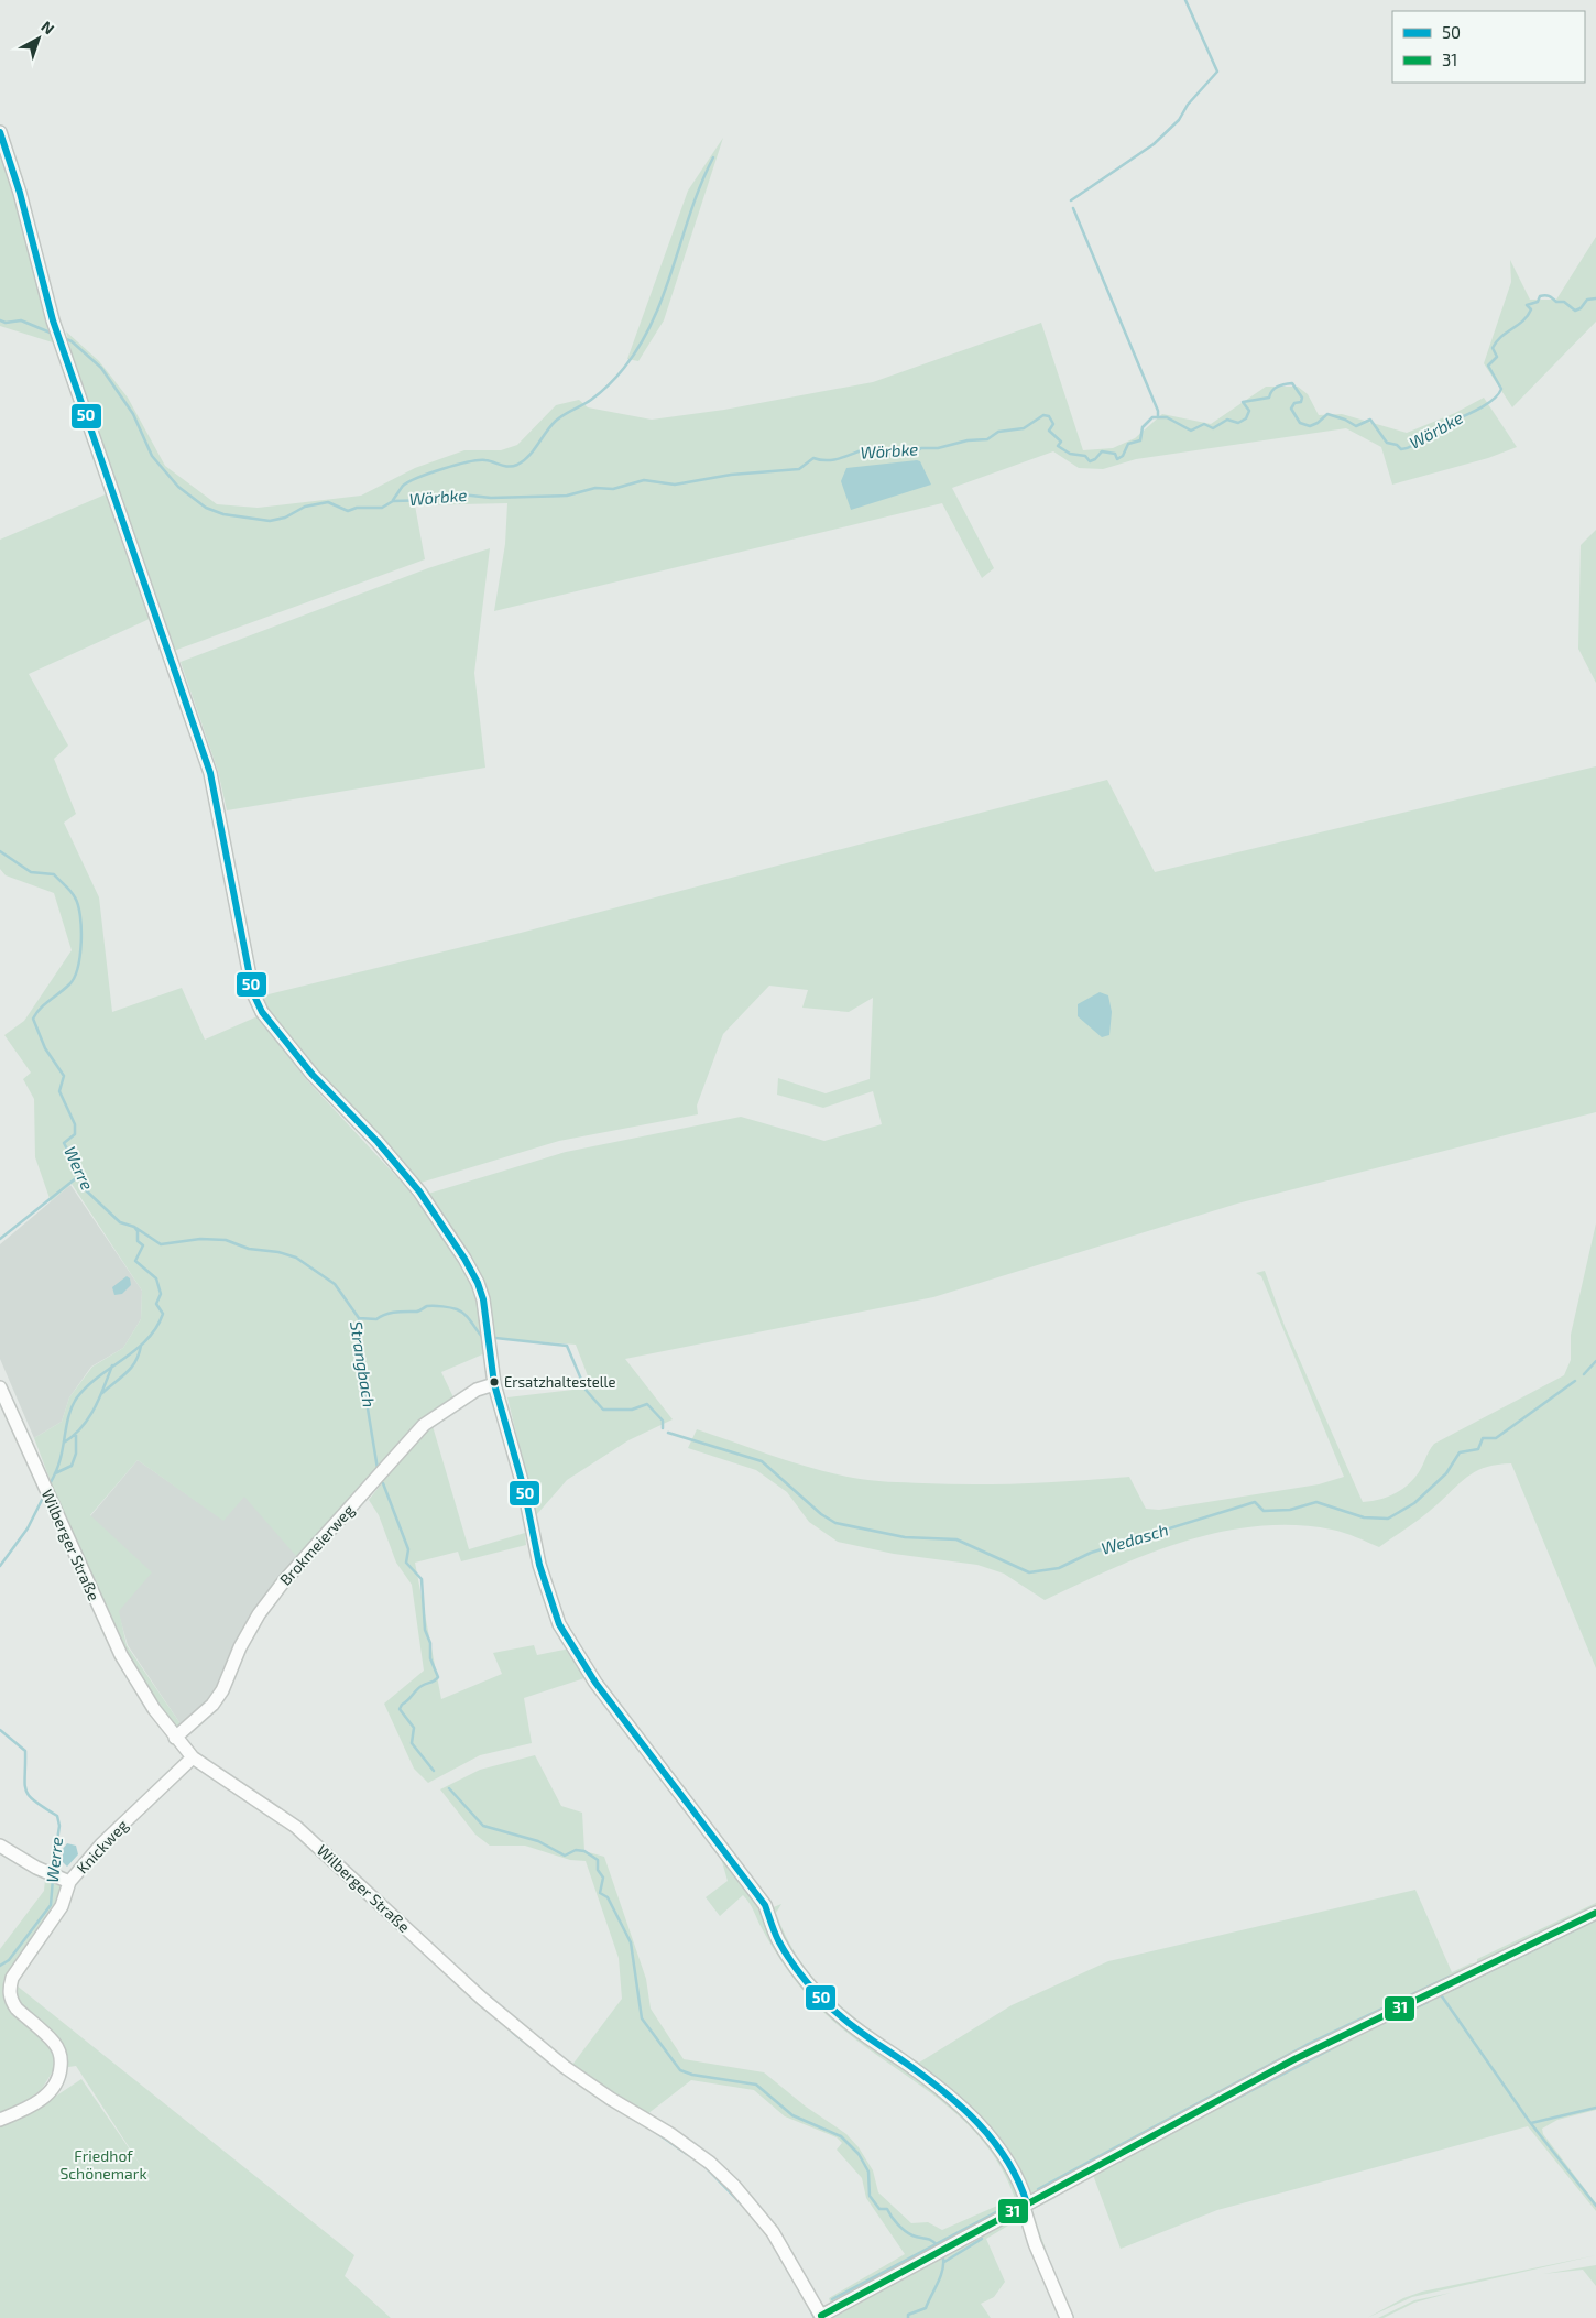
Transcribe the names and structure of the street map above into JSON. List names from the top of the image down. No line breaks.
{"streets":{"street":["Wilberger Straße","Brokmeierweg","Knickweg"]},"crossings":[["Wilberger Straße","Brokmeierweg"],["Wilberger Straße","Knickweg"]],"water":["Wörbke","Werre","Strangbach","Wedasch"],"parks":["Friedhof Schönemark"],"places":["Ersatzhaltestelle"],"lines":["transit line 50","transit line 31"],"legend":["50","31"],"north":"top right"}
